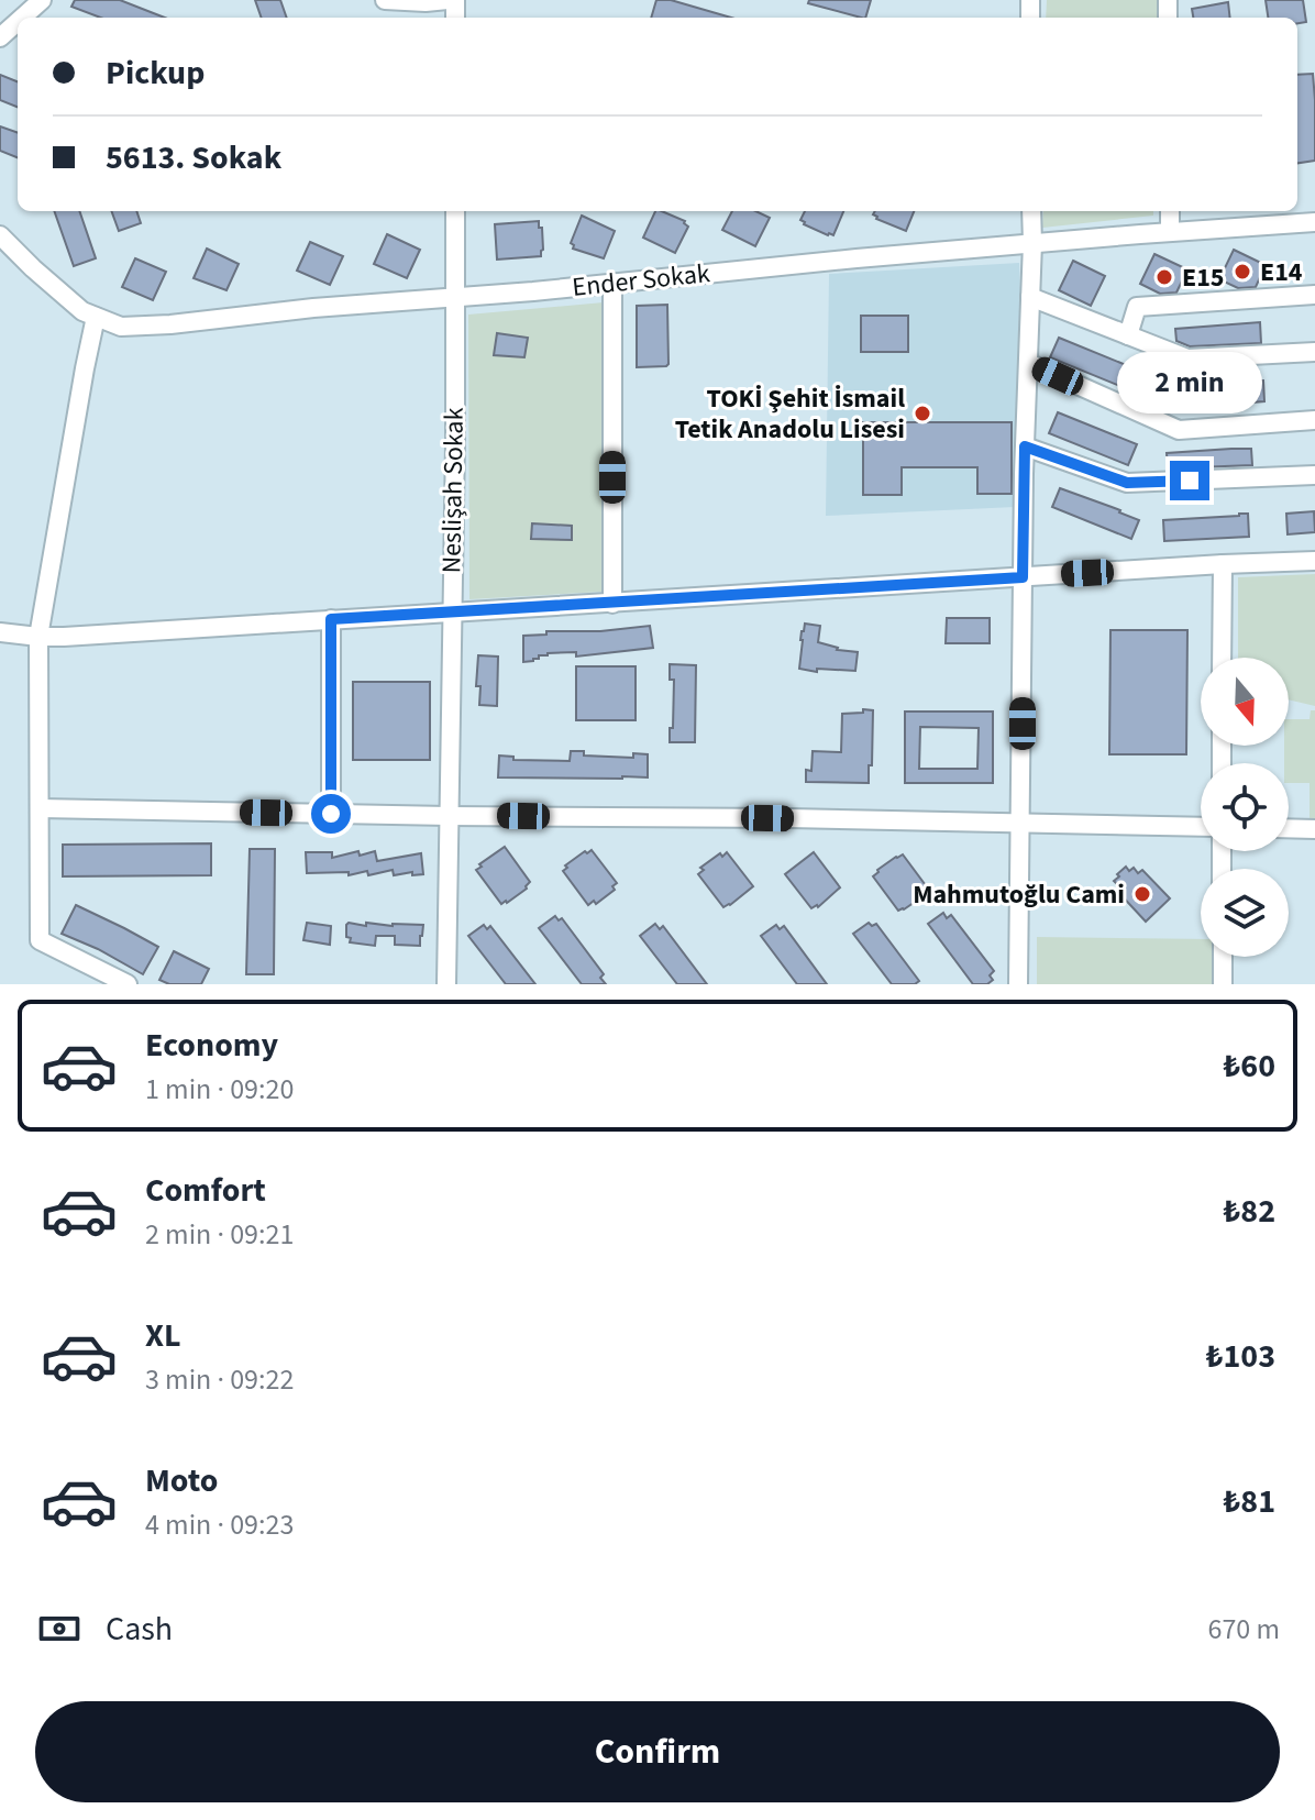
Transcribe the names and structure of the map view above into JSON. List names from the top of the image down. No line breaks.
{"streets":{"street":["Ender Sokak","Neslişah Sokak"]},"crossings":[["Ender Sokak","Neslişah Sokak"]],"places":["E14","E15","TOKİ Şehit İsmail Tetik Anadolu Lisesi","Mahmutoğlu Cami"],"north":"bottom","page":{"banner":["Pickup","5613. Sokak"],"bubble":"2 min","list":[{"name":"Economy","note":"1 min · 09:20","value":"₺60"},{"name":"Comfort","note":"2 min · 09:21","value":"₺82"},{"name":"XL","note":"3 min · 09:22","value":"₺103"},{"name":"Moto","note":"4 min · 09:23","value":"₺81"}],"pay":["Cash","670 m"],"buttons":"Confirm"}}
